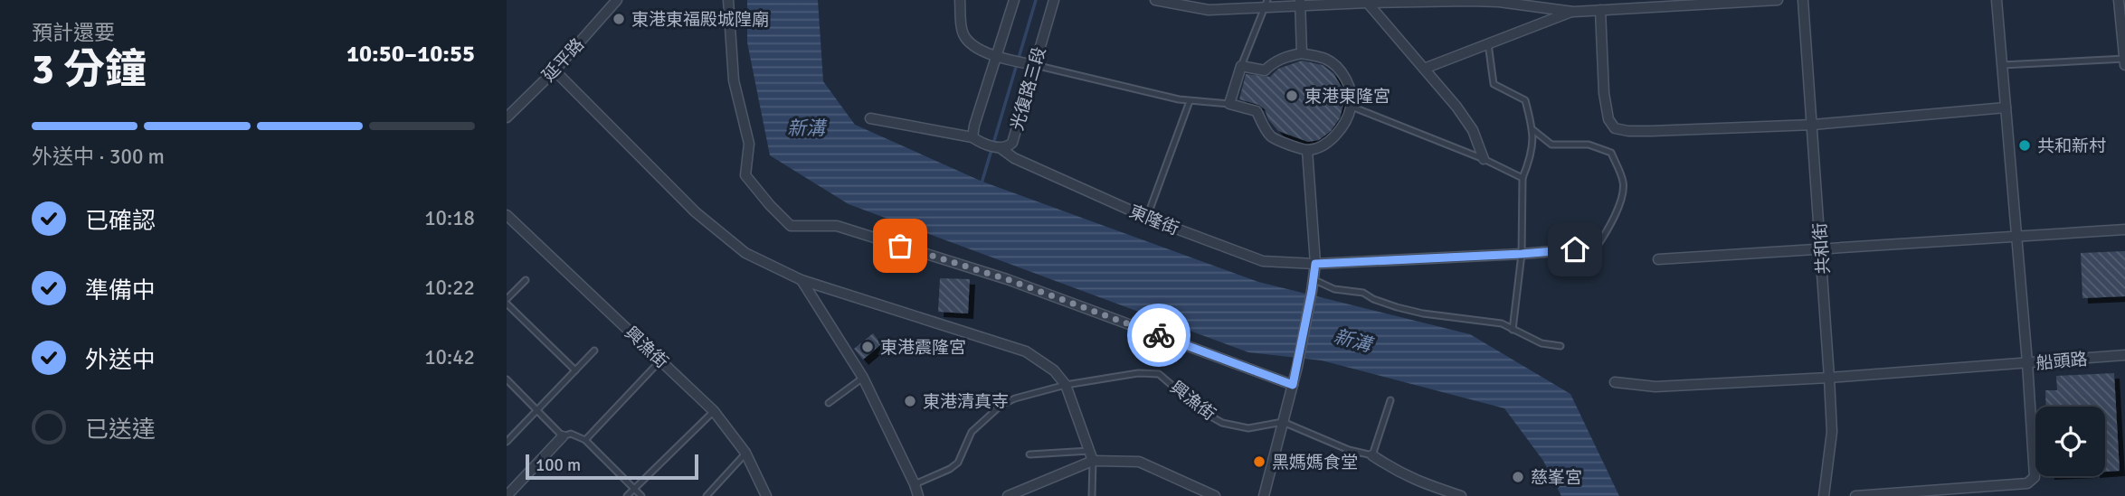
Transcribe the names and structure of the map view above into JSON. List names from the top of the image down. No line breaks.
{"streets":{"street":["延平路","光復路三段","東隆街","共和街","興漁街","船頭路"]},"crossings":[["光復路三段","東隆街"]],"water":["新溝"],"places":["東港東福殿城隍廟","東港東隆宮","共和新村","東港震隆宮","東港清真寺","黑媽媽食堂","慈峯宮"],"scale_bar":"100 m","page":{"heading":["3 分鐘","預計還要","10:50–10:55"],"bar":"外送中 · 300 m","list":[["已確認","10:18"],["準備中","10:22"],["外送中","10:42"],"已送達"],"scale":"100 m"}}
